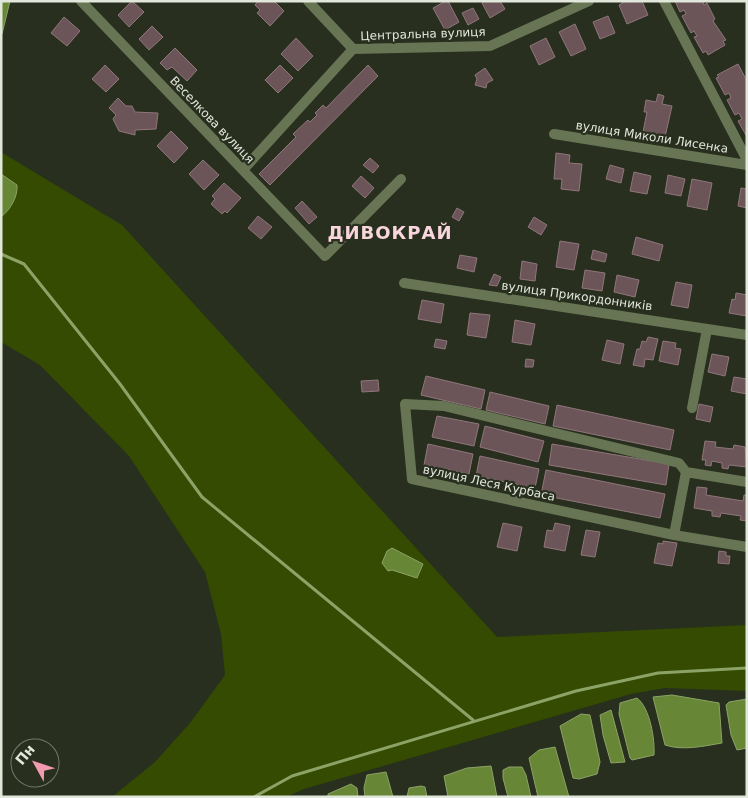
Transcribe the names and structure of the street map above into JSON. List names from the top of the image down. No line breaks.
{"streets":{"street":["Центральна вулиця","Веселкова вулиця","вулиця Миколи Лисенка","вулиця Прикордонників","вулиця Леся Курбаса"]},"crossings":[["Центральна вулиця","Веселкова вулиця"]],"districts":["ДИВОКРАЙ"],"north":"top left"}
